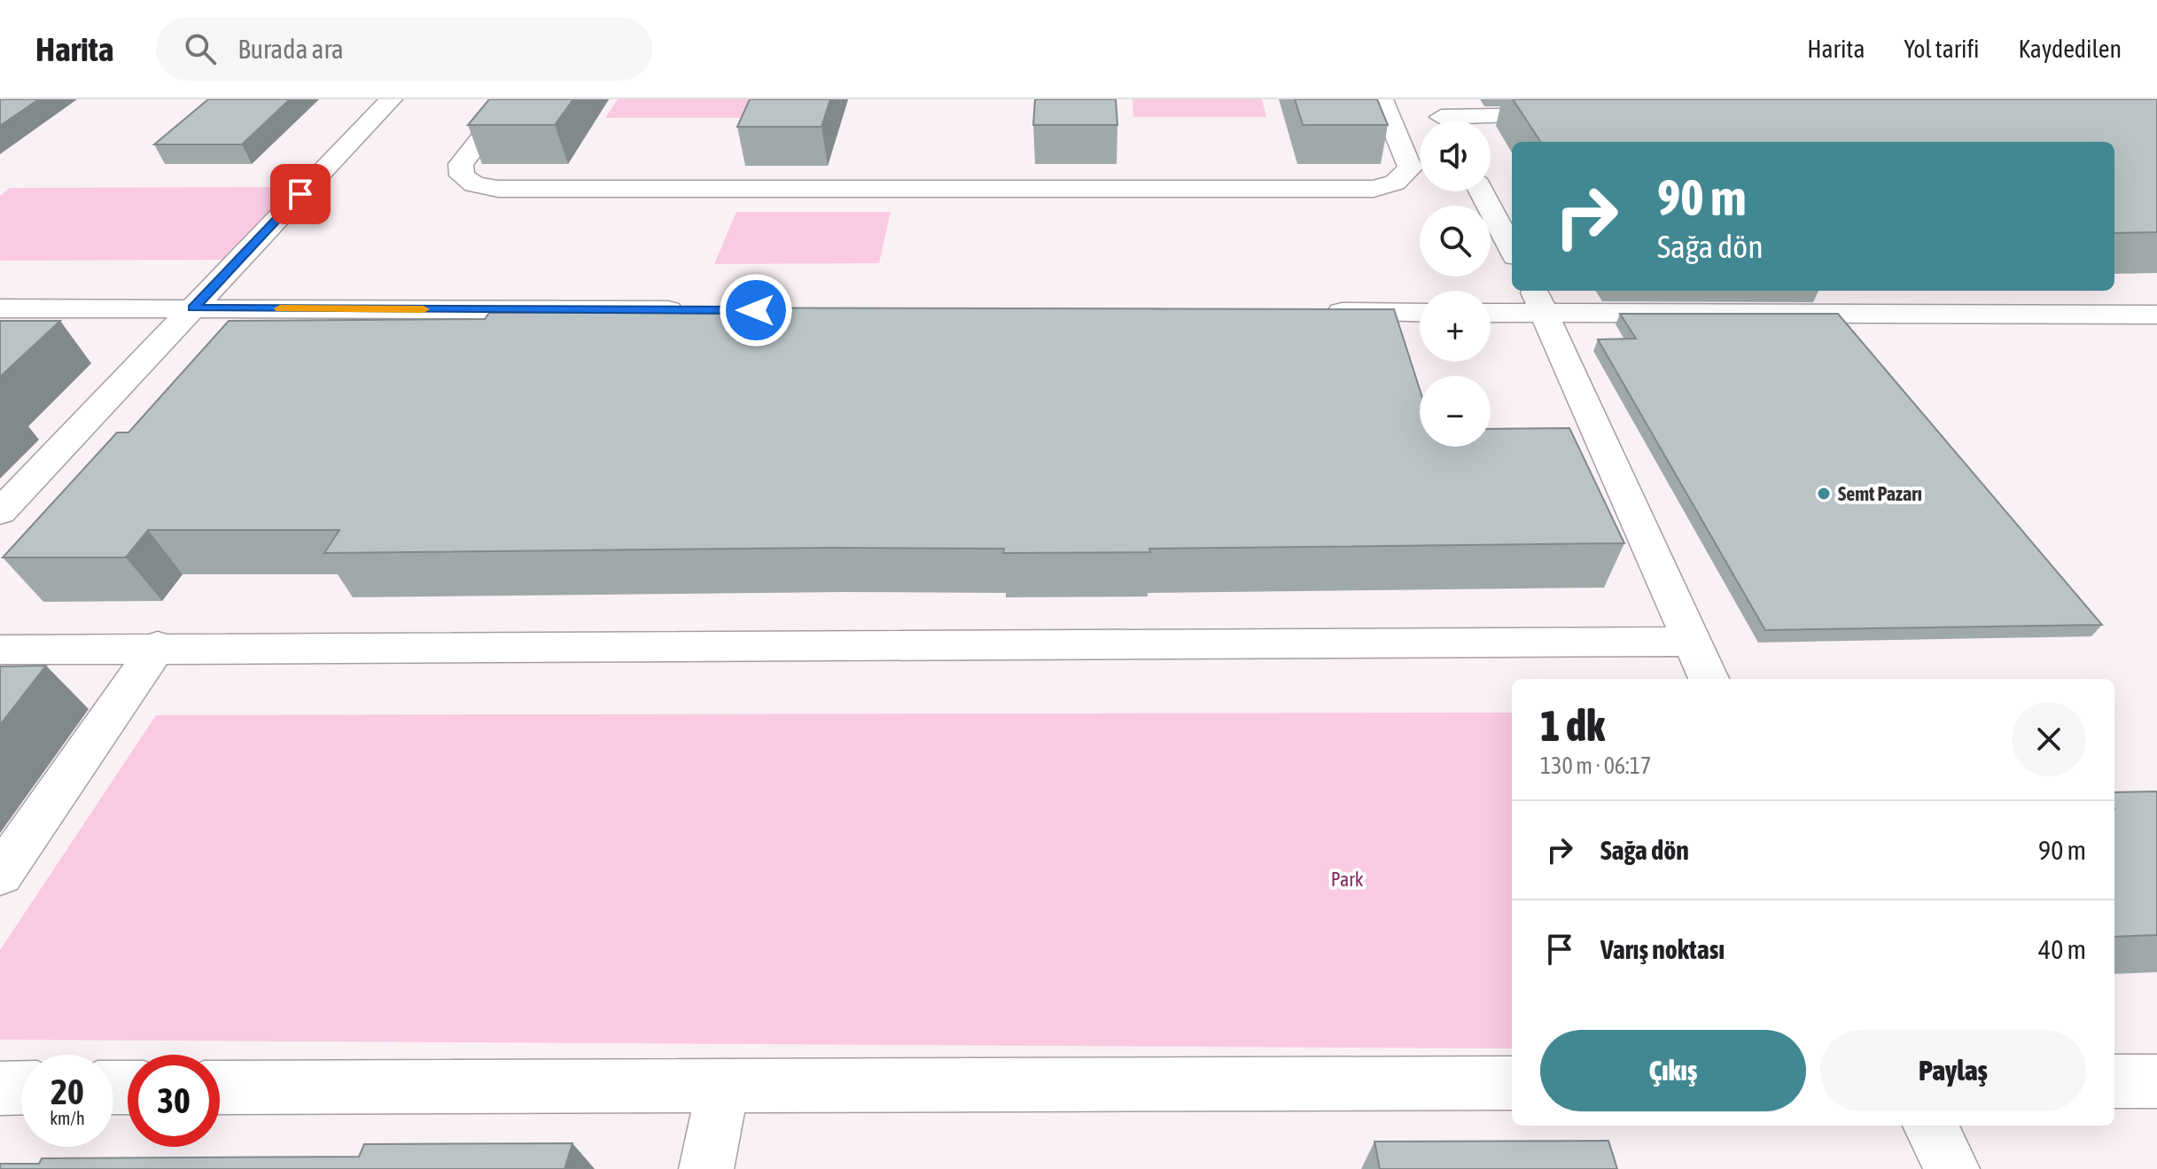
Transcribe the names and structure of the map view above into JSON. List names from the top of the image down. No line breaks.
{"parks":["Park"],"places":["Semt Pazarı"],"page":{"header":"Harita","search":"Burada ara","nav":["Harita","Yol tarifi","Kaydedilen"],"map_buttons":["+","−"],"turn":["90 m","Sağa dön"],"heading":["1 dk","130 m · 06:17"],"list":[{"name":"Sağa dön","value":"90 m"},{"name":"Varış noktası","value":"40 m"}],"buttons":["Çıkış","Paylaş"],"speed":"20 km/h","limit":"30"}}
